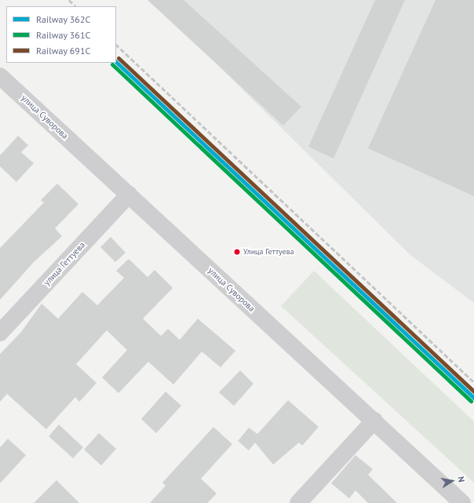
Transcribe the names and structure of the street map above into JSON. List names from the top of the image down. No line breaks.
{"streets":{"street":["улица Суворова","улица Геттуева"]},"crossings":[["улица Суворова","улица Геттуева"]],"places":["Улица Геттуева"],"lines":["rail line 691С","rail line 362С","rail line 361С"],"legend":["Railway 362С","Railway 361С","Railway 691С"],"north":"right"}
